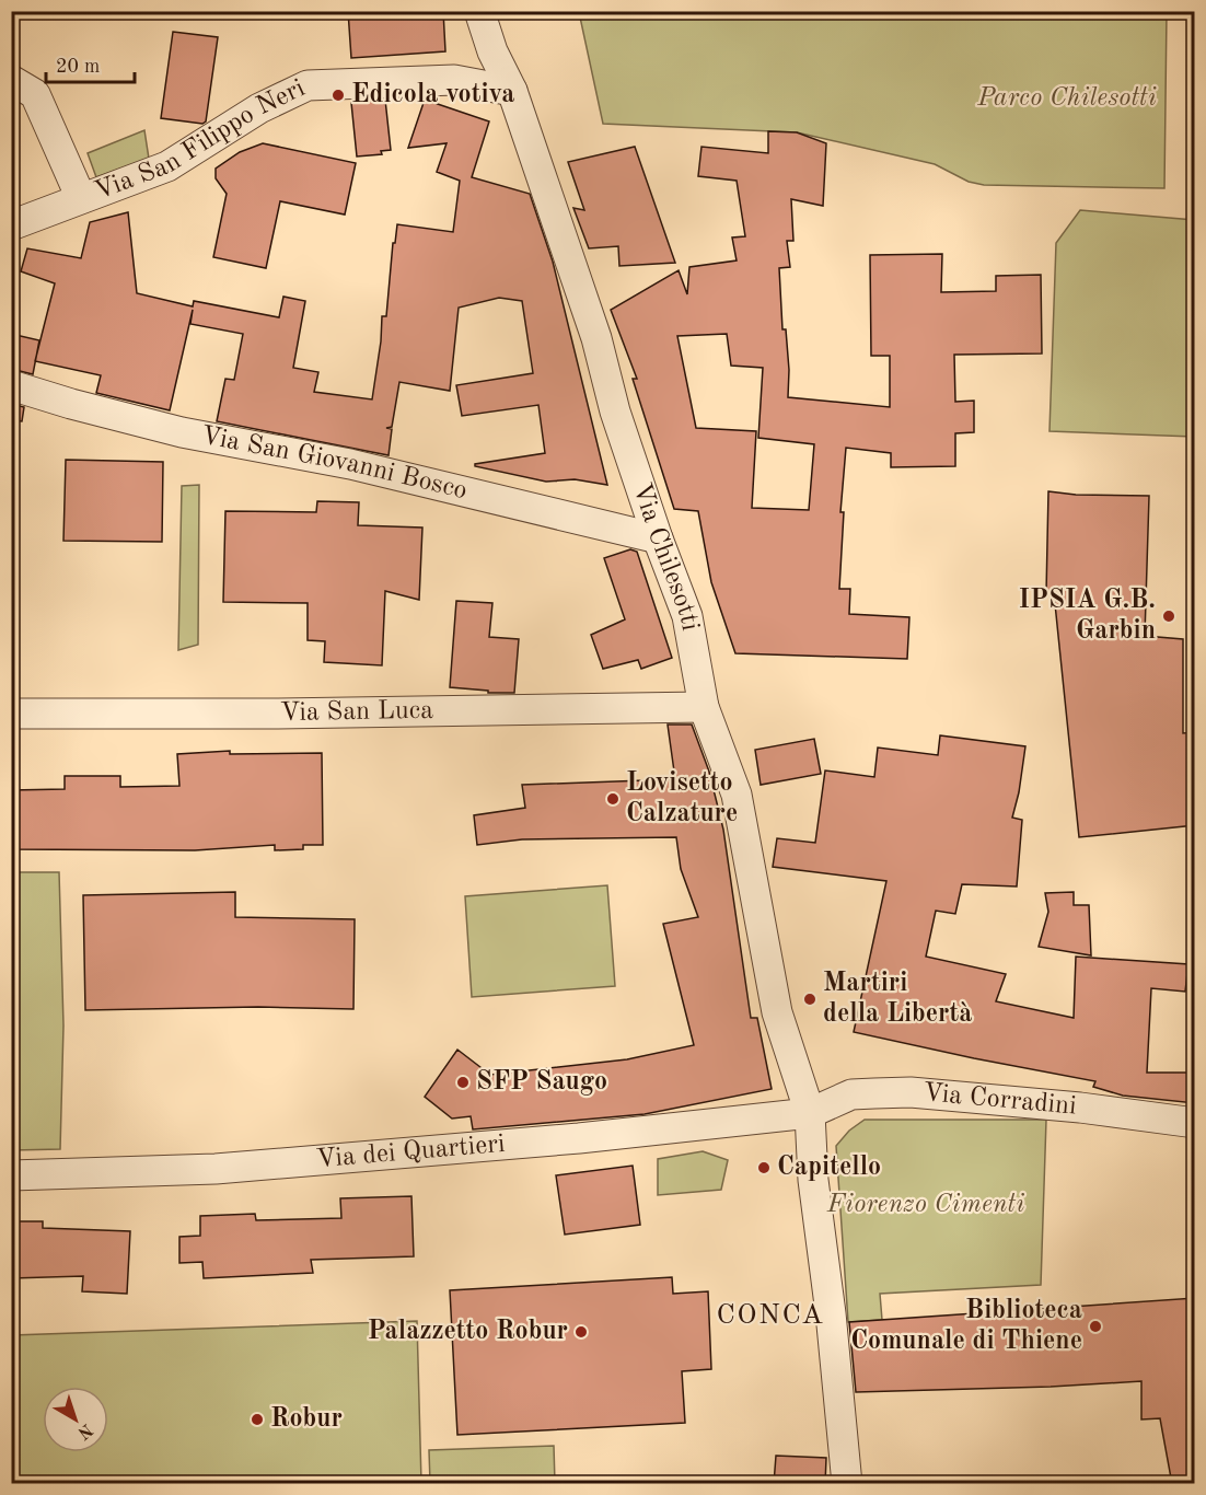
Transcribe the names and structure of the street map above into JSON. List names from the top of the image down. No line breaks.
{"streets":{"street":["Via San Filippo Neri","Via San Giovanni Bosco","Via Chilesotti","Via San Luca","Via Corradini","Via dei Quartieri"]},"crossings":[["Via San Filippo Neri","Via Chilesotti"],["Via San Giovanni Bosco","Via Chilesotti"],["Via Chilesotti","Via San Luca"],["Via Chilesotti","Via Corradini"],["Via Chilesotti","Via dei Quartieri"],["Via Corradini","Via dei Quartieri"]],"districts":["CONCA"],"parks":["Parco Chilesotti","Fiorenzo Cimenti"],"places":["Edicola votiva","IPSIA G.B. Garbin","Lovisetto Calzature","Martiri della Libertà","SFP Saugo","Capitello","Biblioteca Comunale di Thiene","Palazzetto Robur","Robur"],"scale_bar":"20 m","north":"bottom right"}
